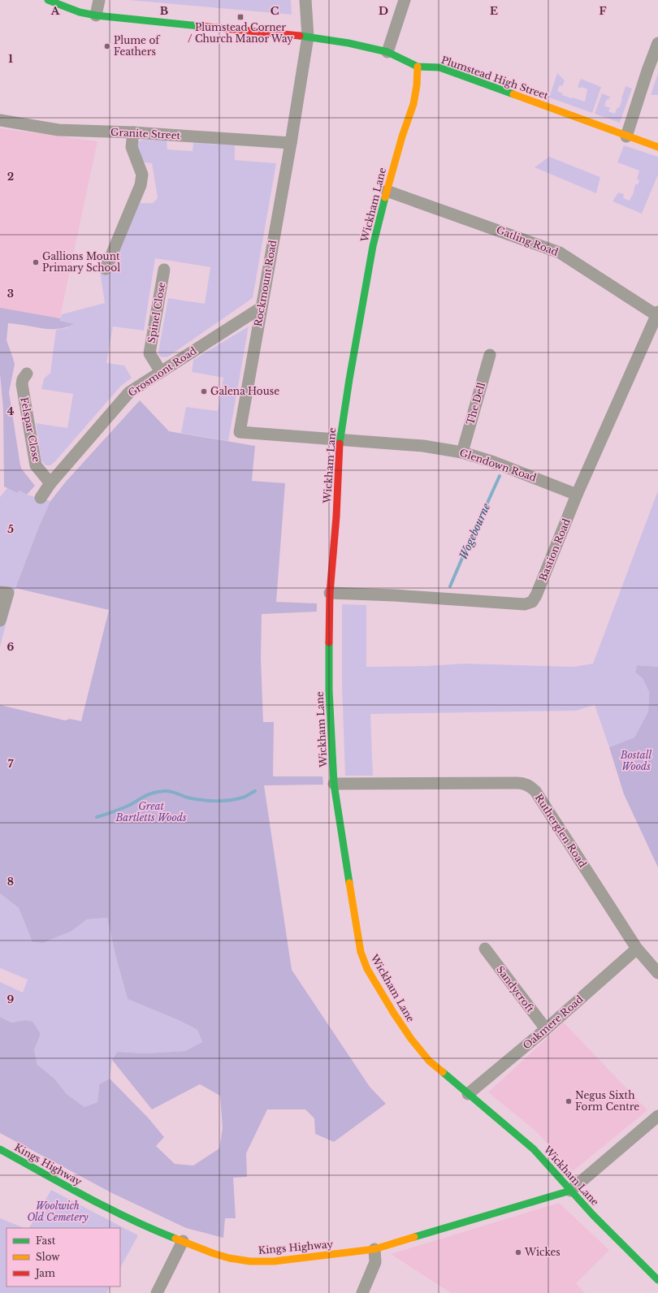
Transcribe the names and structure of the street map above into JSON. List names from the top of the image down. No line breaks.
{"streets":{"main road":["Plumstead High Street","Wickham Lane","Kings Highway"],"street":["Granite Street","Gatling Road","Rockmount Road","Spinel Close","Grosmont Road","The Dell","Felspar Close","Glendown Road","Bastion Road","Rutherglen Road","Sandycroft","Oakmere Road"]},"crossings":[["Plumstead High Street","Wickham Lane"],["Plumstead High Street","Rockmount Road"],["Granite Street","Rockmount Road"],["Wickham Lane","Gatling Road"],["Wickham Lane","Rockmount Road"],["Wickham Lane","Glendown Road"],["Wickham Lane","Bastion Road"],["Wickham Lane","Rutherglen Road"],["Wickham Lane","Oakmere Road"],["Wickham Lane","Kings Highway"],["Gatling Road","Bastion Road"],["Rockmount Road","Grosmont Road"],["Rockmount Road","Glendown Road"],["Spinel Close","Grosmont Road"],["Grosmont Road","Felspar Close"],["The Dell","Glendown Road"],["Glendown Road","Bastion Road"],["Rutherglen Road","Oakmere Road"],["Sandycroft","Oakmere Road"]],"water":["Wogebourne"],"parks":["Bostall Woods","Great Bartletts Woods","Woolwich Old Cemetery"],"places":{"transit":["Plumstead Corner / Church Manor Way"],"other":["Plume of Feathers","Gallions Mount Primary School","Galena House","Negus Sixth Form Centre","Wickes"]},"legend":["Fast","Slow","Jam"],"grid":{"columns":["A","B","C","D","E","F"],"rows":["1","2","3","4","5","6","7","8","9"]}}
